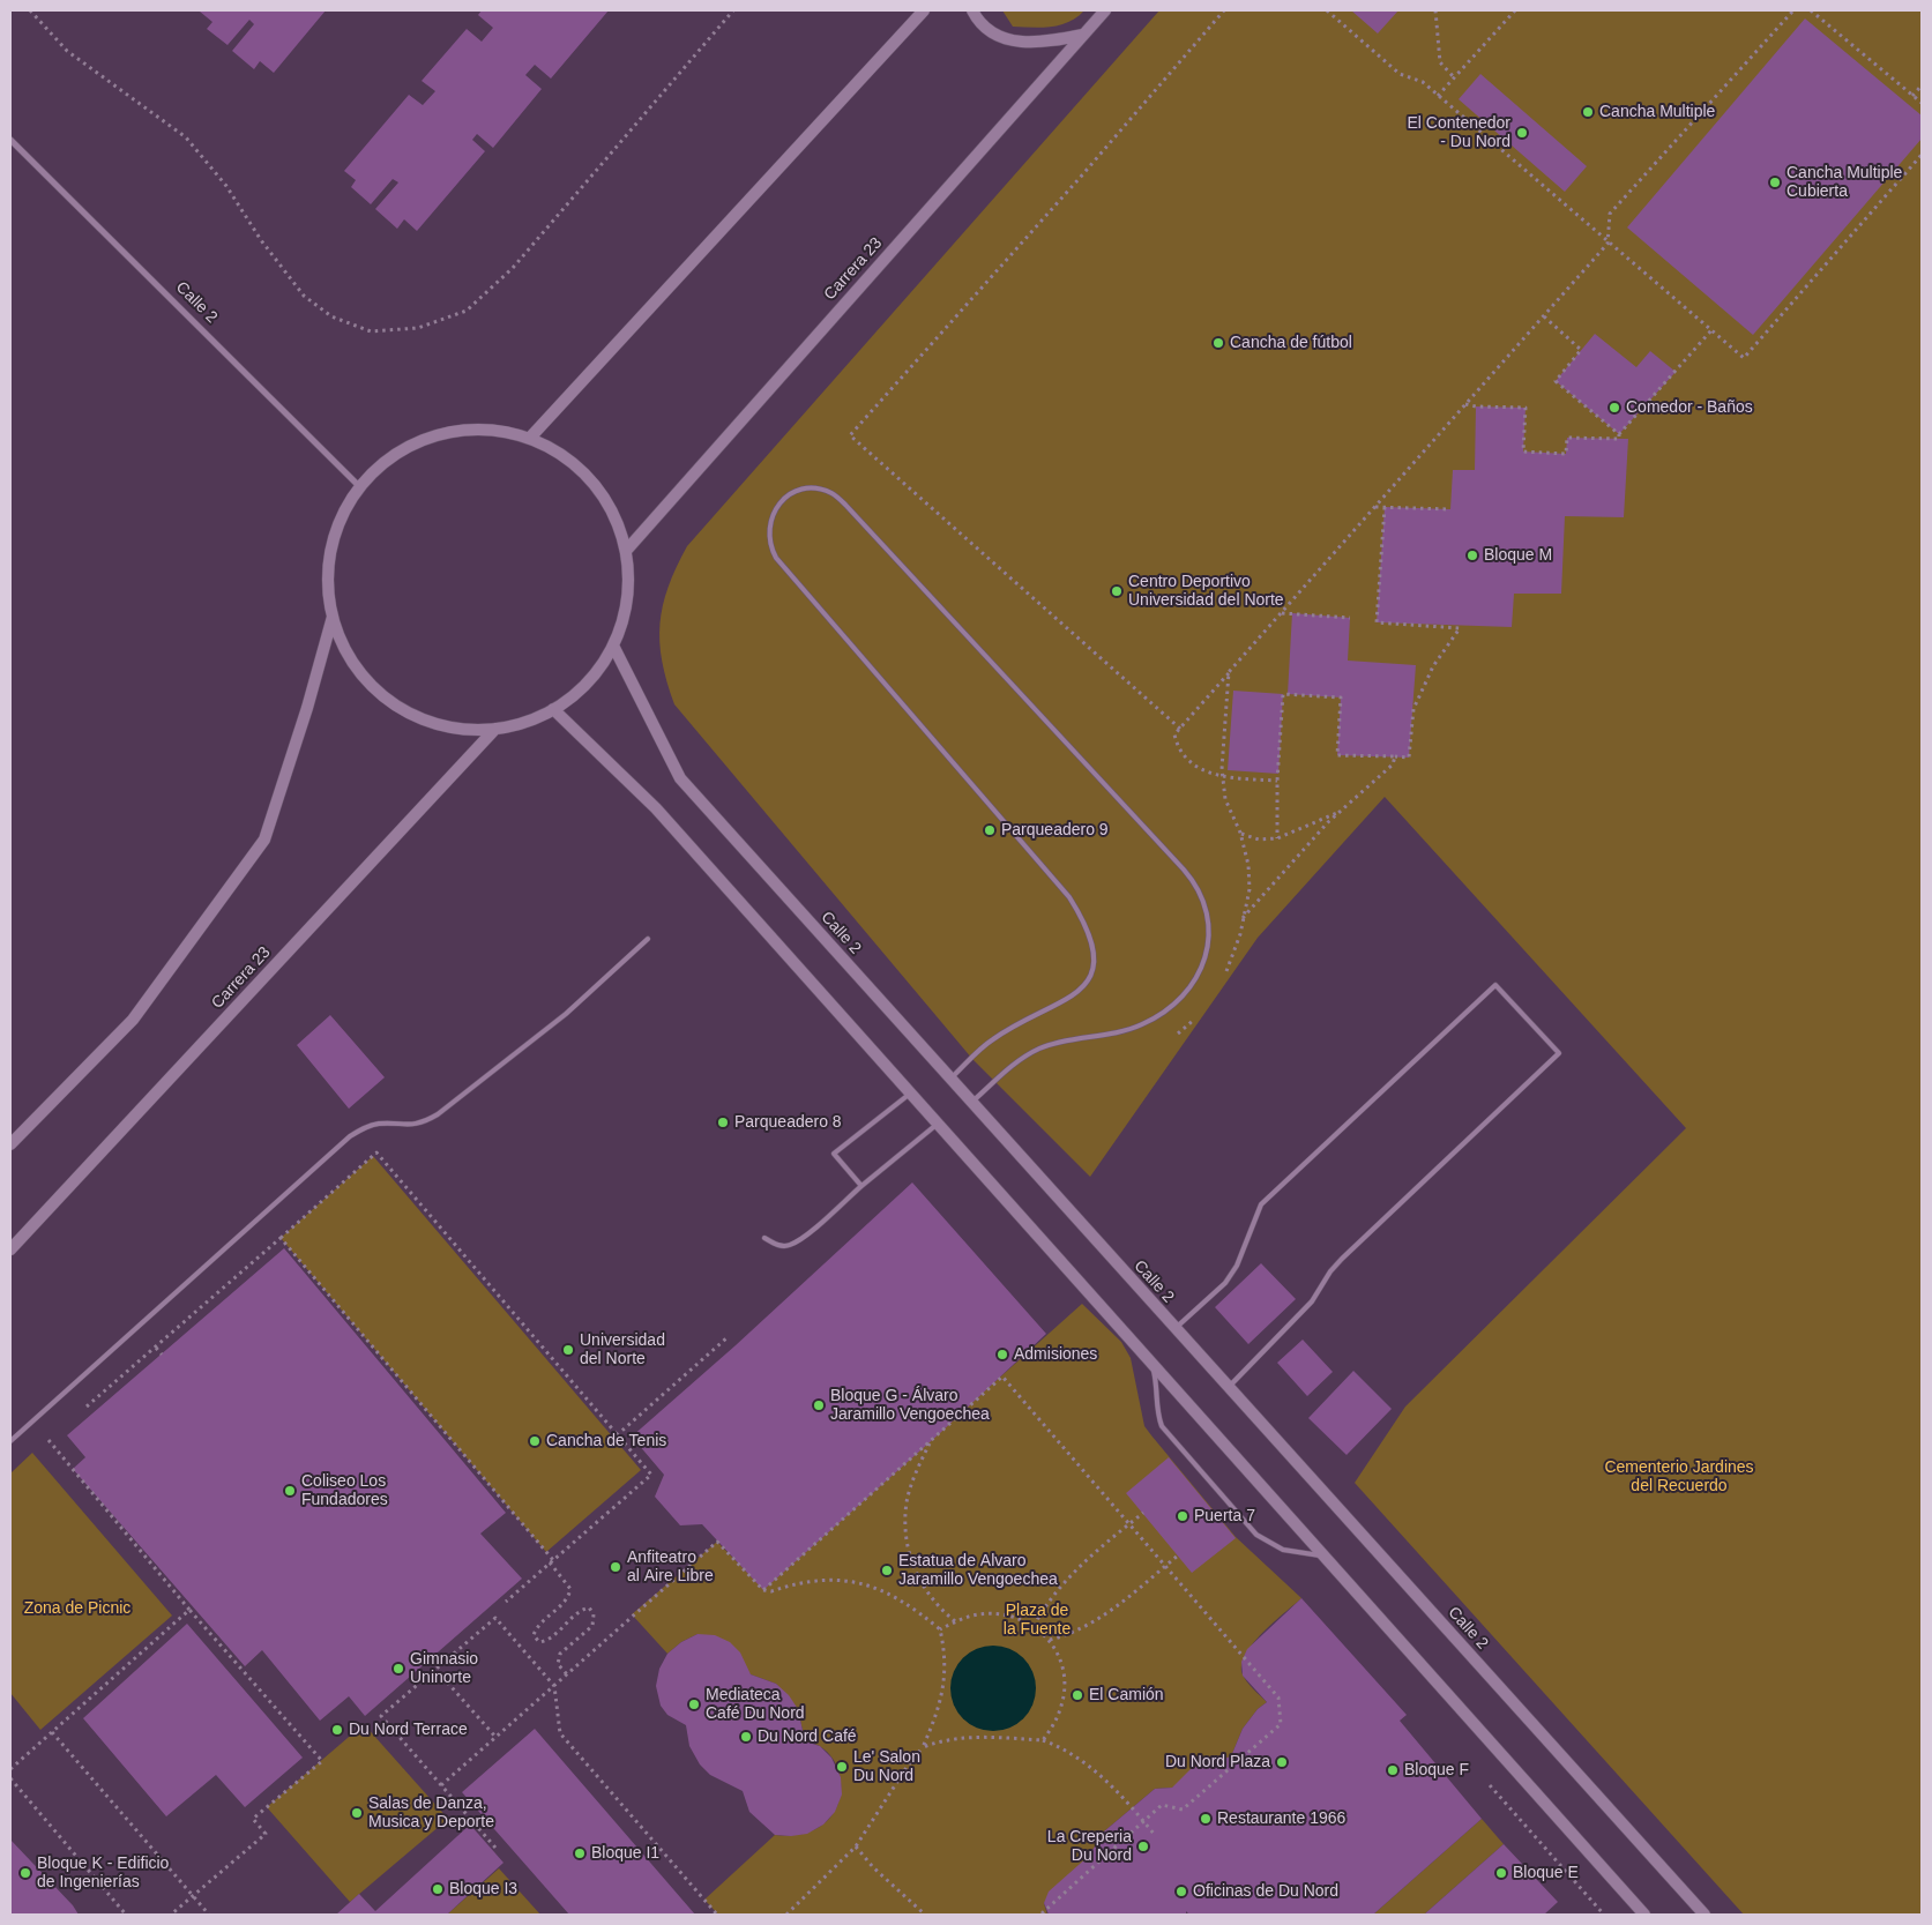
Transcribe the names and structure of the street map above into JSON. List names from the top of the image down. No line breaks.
{"streets":{"street":["Carrera 23","Calle 2"]},"parks":["Cementerio Jardines del Recuerdo","Zona de Picnic","Plaza de la Fuente"],"places":["Cancha Multiple","El Contenedor - Du Nord","Cancha Multiple Cubierta","Cancha de fútbol","Comedor - Baños","Bloque M","Centro Deportivo Universidad del Norte","Parqueadero 9","Parqueadero 8","Universidad del Norte","Admisiones","Bloque G - Álvaro Jaramillo Vengoechea","Cancha de Tenis","Coliseo Los Fundadores","Puerta 7","Anfiteatro al Aire Libre","Estatua de Alvaro Jaramillo Vengoechea","Gimnasio Uninorte","El Camión","Mediateca Café Du Nord","Du Nord Terrace","Du Nord Café","Du Nord Plaza","Le' Salon Du Nord","Bloque F","Salas de Danza, Musica y Deporte","Restaurante 1966","La Creperia Du Nord","Bloque I1","Bloque K - Edificio de Ingenierías","Bloque E","Bloque I3","Oficinas de Du Nord"]}
